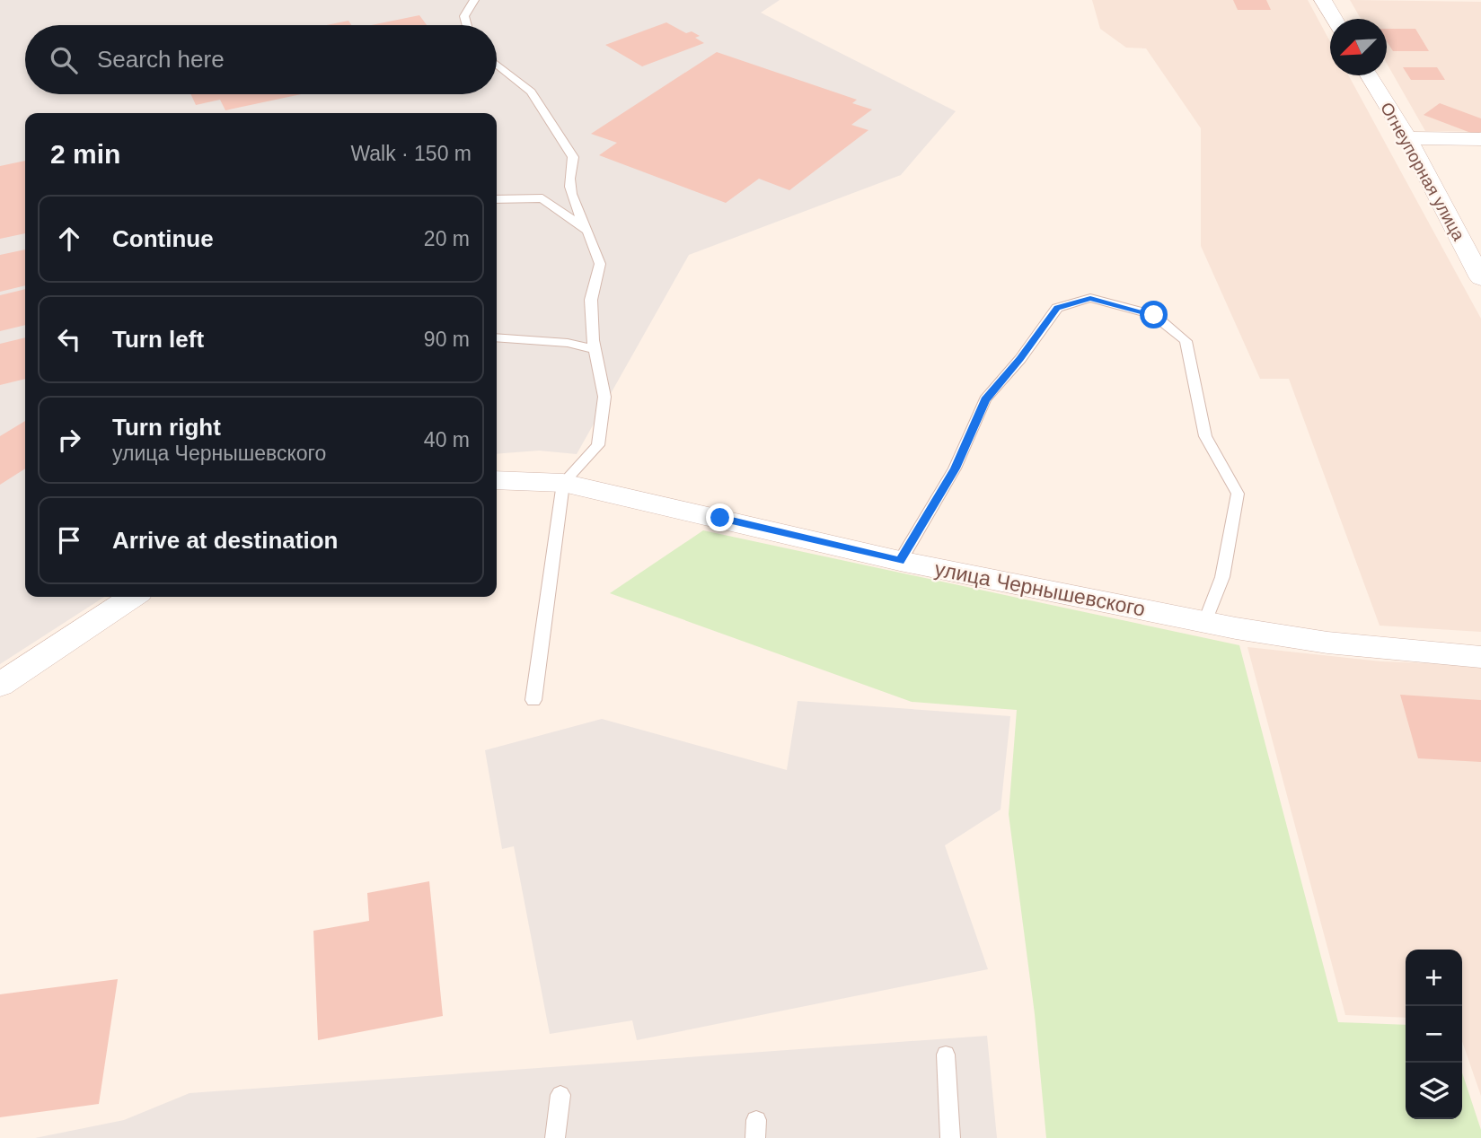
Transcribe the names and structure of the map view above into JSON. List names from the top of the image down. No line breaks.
{"streets":{"street":["Огнеупорная улица","улица Чернышевского"]},"north":"bottom left","page":{"search":"Search here","heading":["2 min","Walk · 150 m"],"list":[["Continue","20 m"],["Turn left","90 m"],["Turn right","улица Чернышевского","40 m"],"Arrive at destination"],"map_buttons":["+","−"]}}
